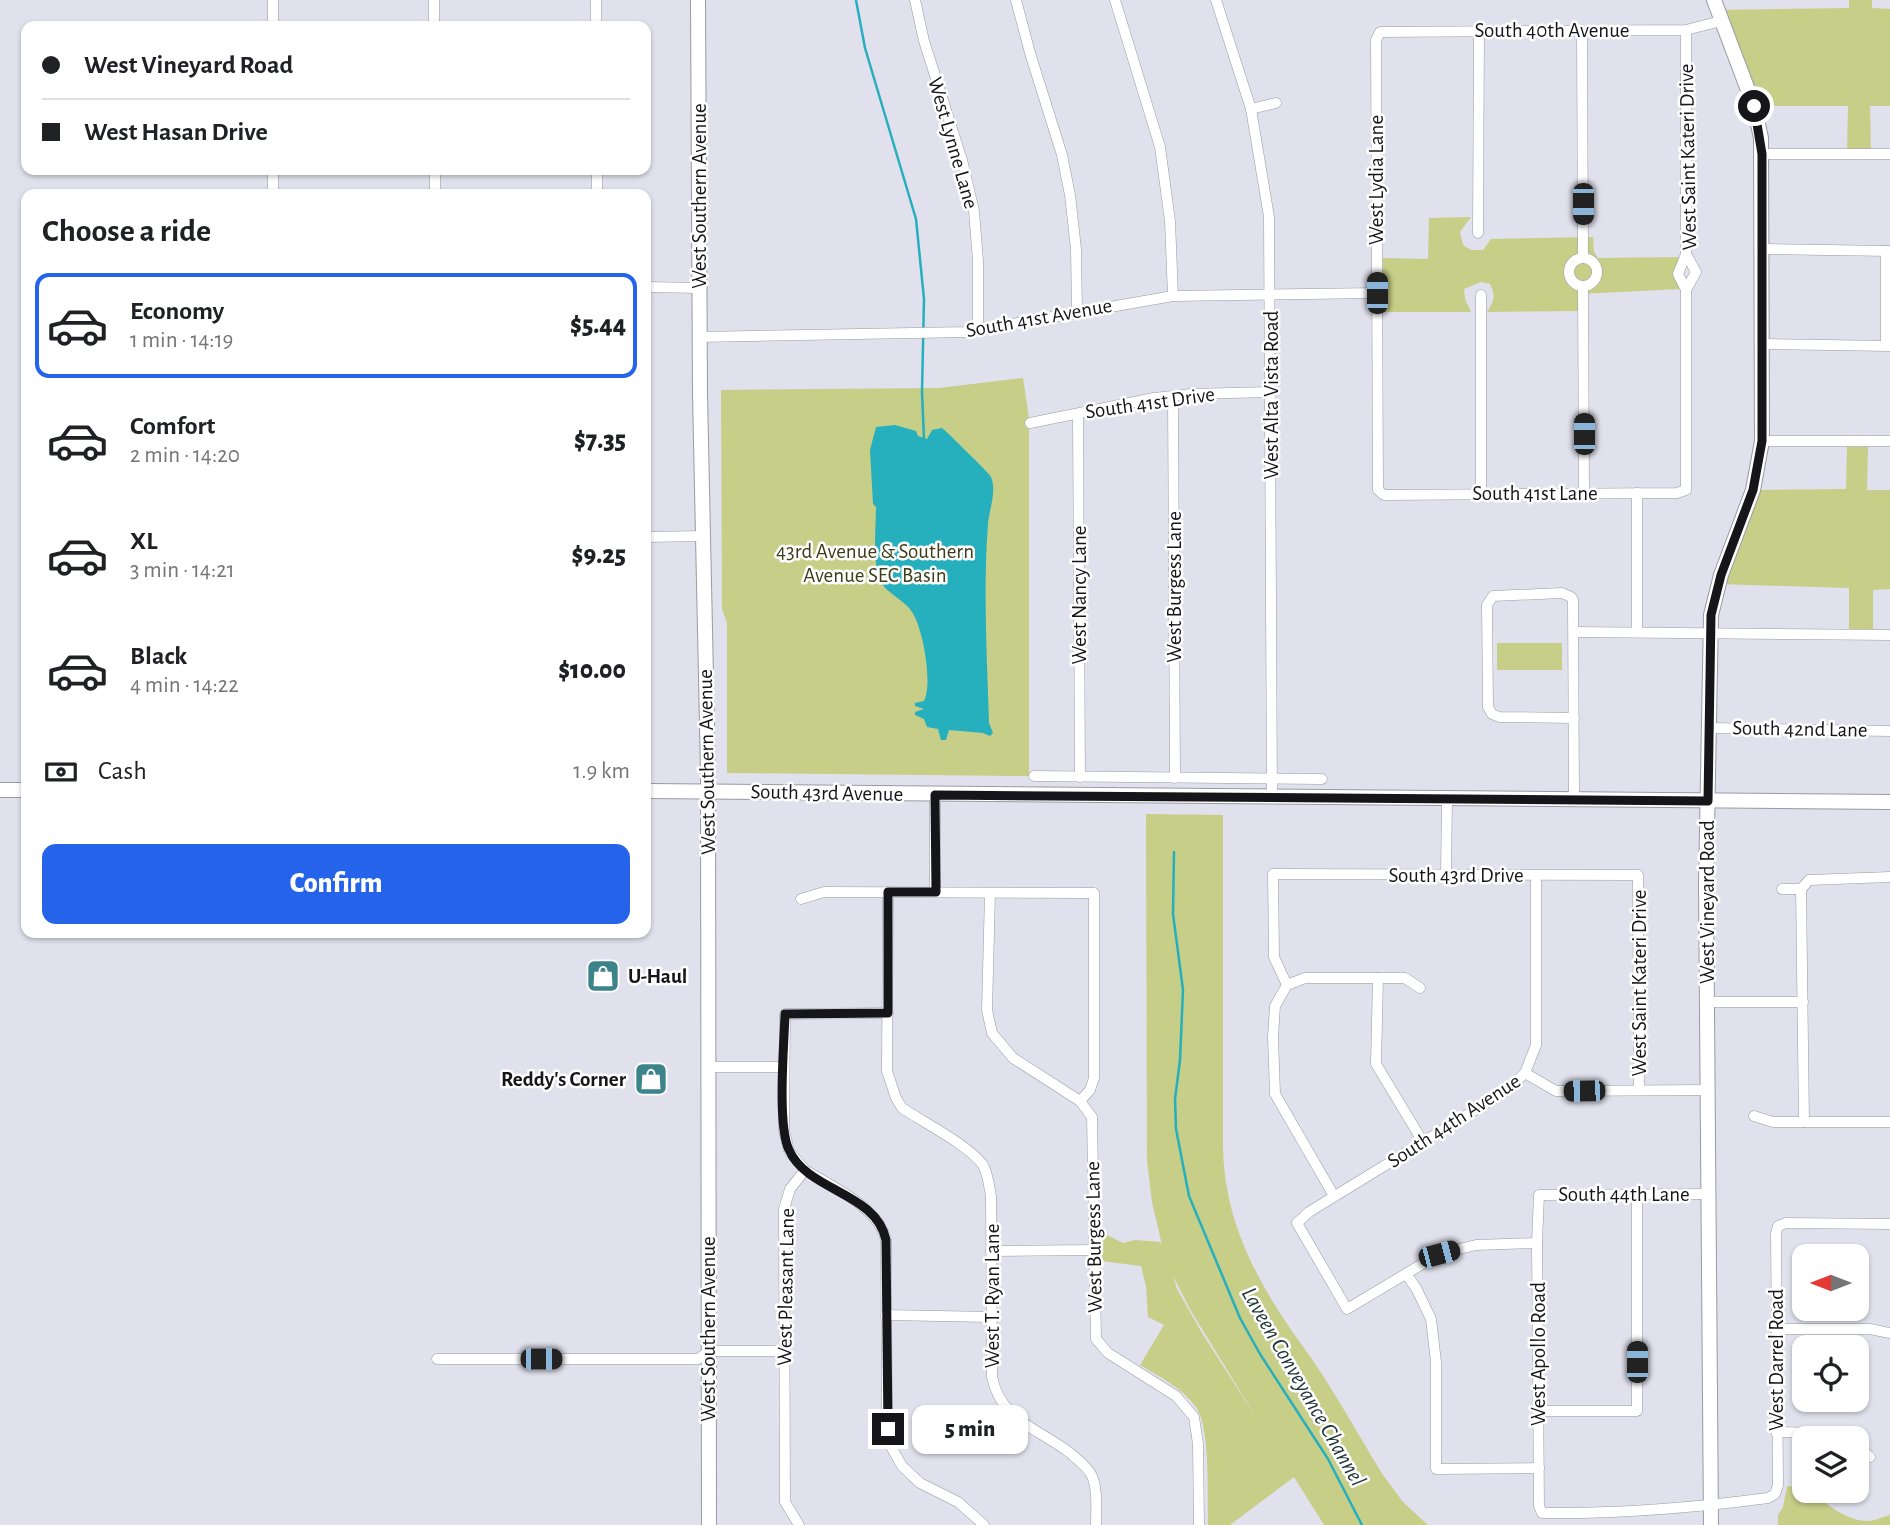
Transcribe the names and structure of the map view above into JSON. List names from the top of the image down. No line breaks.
{"streets":{"main road":["West Southern Avenue","South 43rd Avenue","West Vineyard Road"],"street":["South 40th Avenue","West Lynne Lane","West Saint Kateri Drive","West Lydia Lane","South 41st Avenue","West Alta Vista Road","South 41st Drive","South 41st Lane","West Burgess Lane","West Nancy Lane","South 42nd Lane","South 43rd Drive","South 44th Avenue","South 44th Lane","West Pleasant Lane","West T. Ryan Lane","West Apollo Road","West Darrel Road"]},"crossings":[["South 40th Avenue","West Saint Kateri Drive"],["South 40th Avenue","West Lydia Lane"],["South 40th Avenue","West Vineyard Road"],["West Lynne Lane","South 41st Avenue"],["West Saint Kateri Drive","South 41st Lane"],["West Saint Kateri Drive","South 43rd Drive"],["West Saint Kateri Drive","South 44th Avenue"],["West Lydia Lane","South 41st Avenue"],["West Lydia Lane","South 41st Lane"],["West Southern Avenue","South 41st Avenue"],["West Southern Avenue","South 43rd Avenue"],["South 41st Avenue","West Alta Vista Road"],["West Alta Vista Road","South 41st Drive"],["West Alta Vista Road","South 43rd Avenue"],["South 41st Drive","West Burgess Lane"],["South 41st Drive","West Nancy Lane"],["South 42nd Lane","West Vineyard Road"],["South 43rd Avenue","West Vineyard Road"],["West Vineyard Road","South 44th Avenue"],["West Vineyard Road","South 44th Lane"],["West Vineyard Road","West Apollo Road"],["West Vineyard Road","West Darrel Road"],["South 44th Lane","West Apollo Road"],["West Apollo Road","West Darrel Road"]],"water":["Laveen Conveyance Channel"],"parks":["43rd Avenue & Southern Avenue SEC Basin"],"places":{"shop":["U-Haul","Reddy's Corner"]},"north":"left","page":{"banner":["West Vineyard Road","West Hasan Drive"],"heading":"Choose a ride","list":[{"name":"Economy","note":"1 min · 14:19","value":"$5.44"},{"name":"Comfort","note":"2 min · 14:20","value":"$7.35"},{"name":"XL","note":"3 min · 14:21","value":"$9.25"},{"name":"Black","note":"4 min · 14:22","value":"$10.00"}],"pay":["Cash","1.9 km"],"buttons":"Confirm","bubble":"5 min"}}
